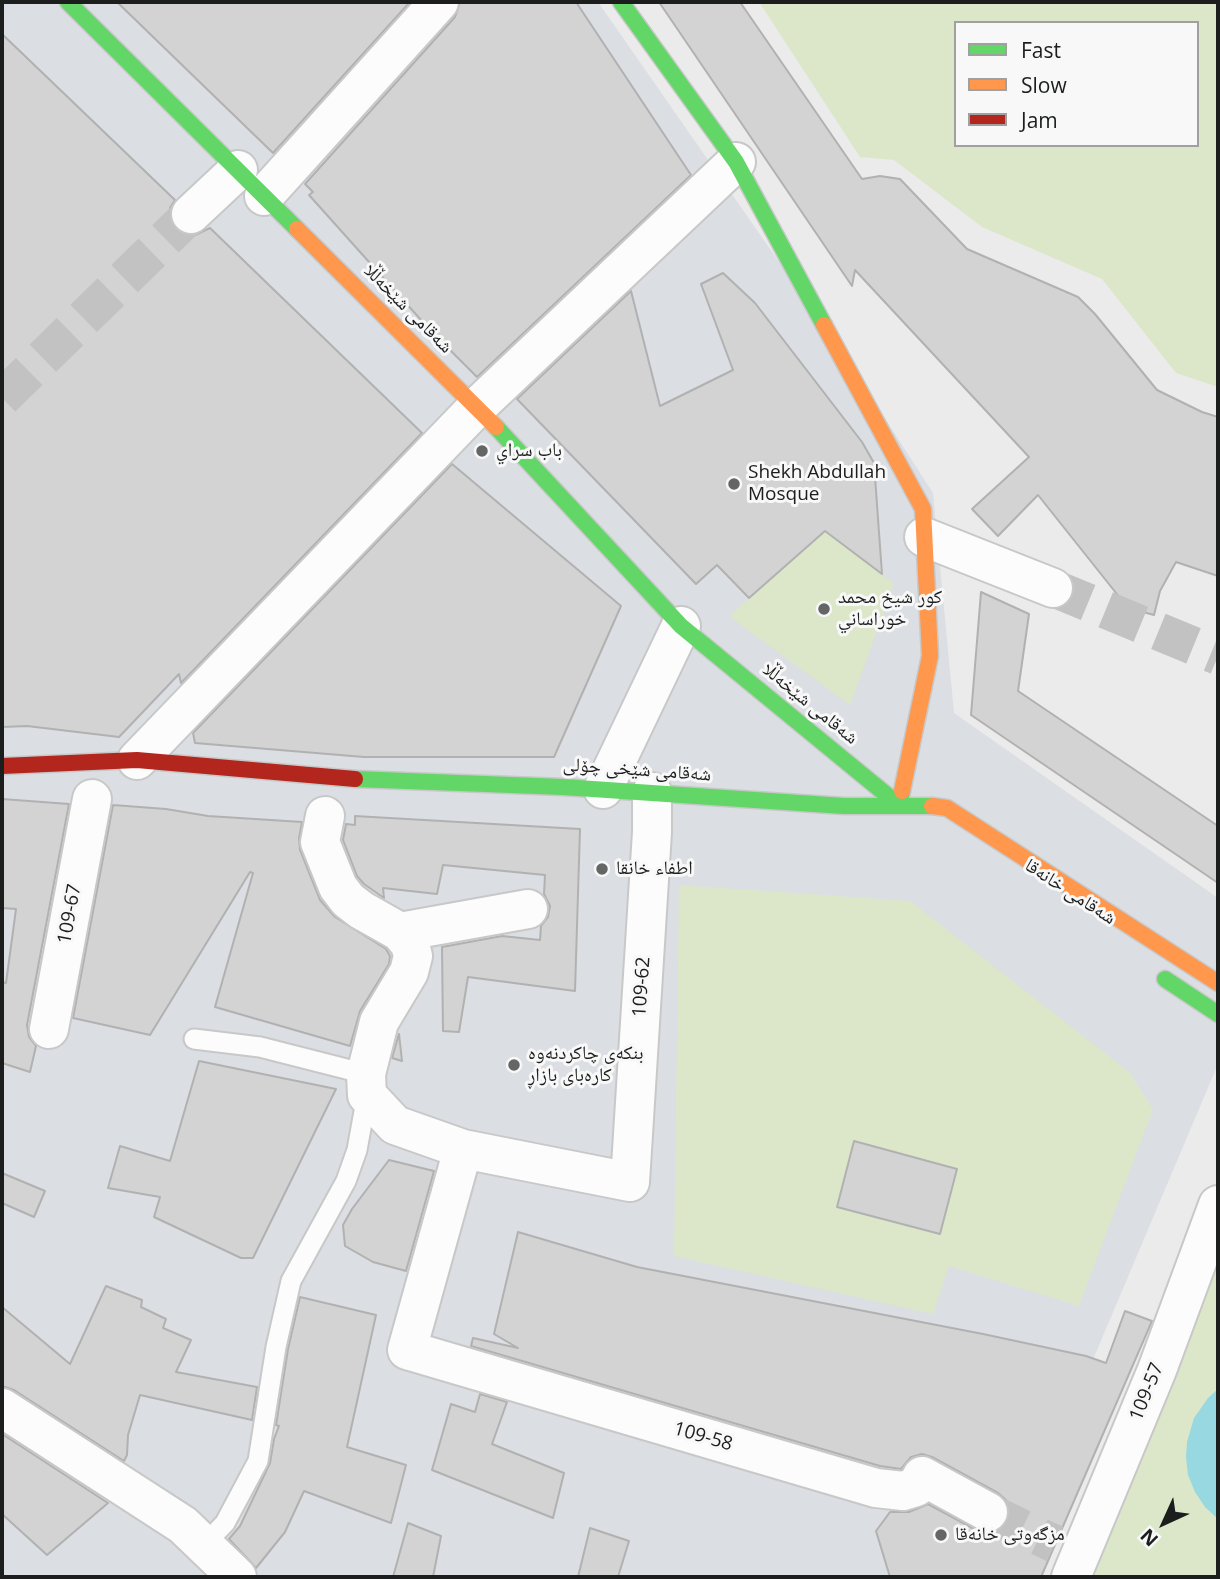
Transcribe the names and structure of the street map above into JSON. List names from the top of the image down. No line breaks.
{"streets":{"main road":["شەقامی شێخەڵڵا","شەقامی شێخی چۆلی"],"street":["109-67","109-62","109-57","109-58"]},"crossings":[["شەقامی شێخەڵڵا","شەقامی شێخی چۆلی"],["شەقامی شێخی چۆلی","109-62"],["109-62","109-58"]],"places":["باب سراي","Shekh Abdullah Mosque","كور شيخ محمد خوراساني","اطفاء خانقا","بنکەی چاکردنەوە کارەبای بازاڕ","مزگەوتی خانەقا"],"legend":["Fast","Slow","Jam"],"north":"bottom left"}
